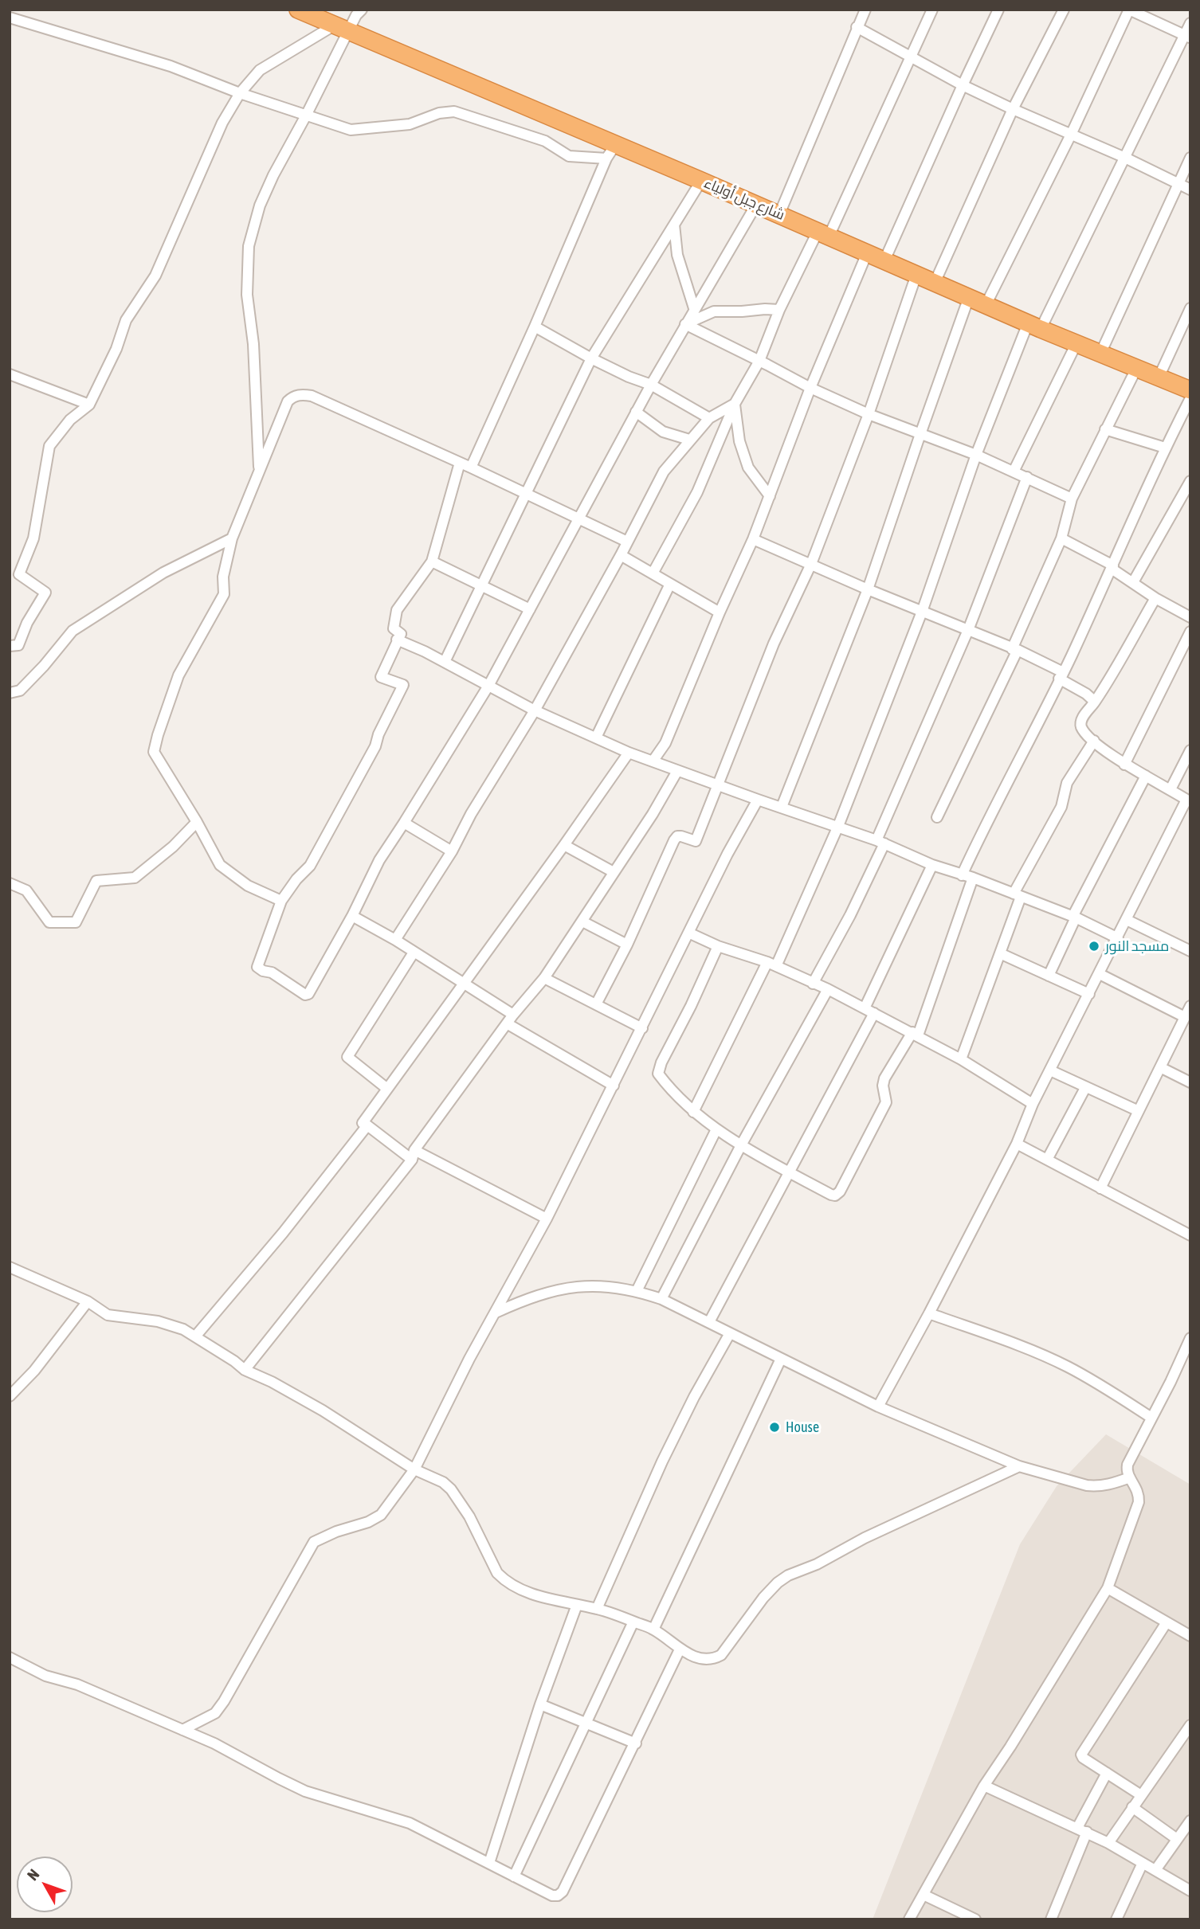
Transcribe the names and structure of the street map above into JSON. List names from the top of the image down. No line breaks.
{"streets":{"highway":["شارع جبل أولياء"]},"places":["مسجد النور","House"],"north":"top left"}
